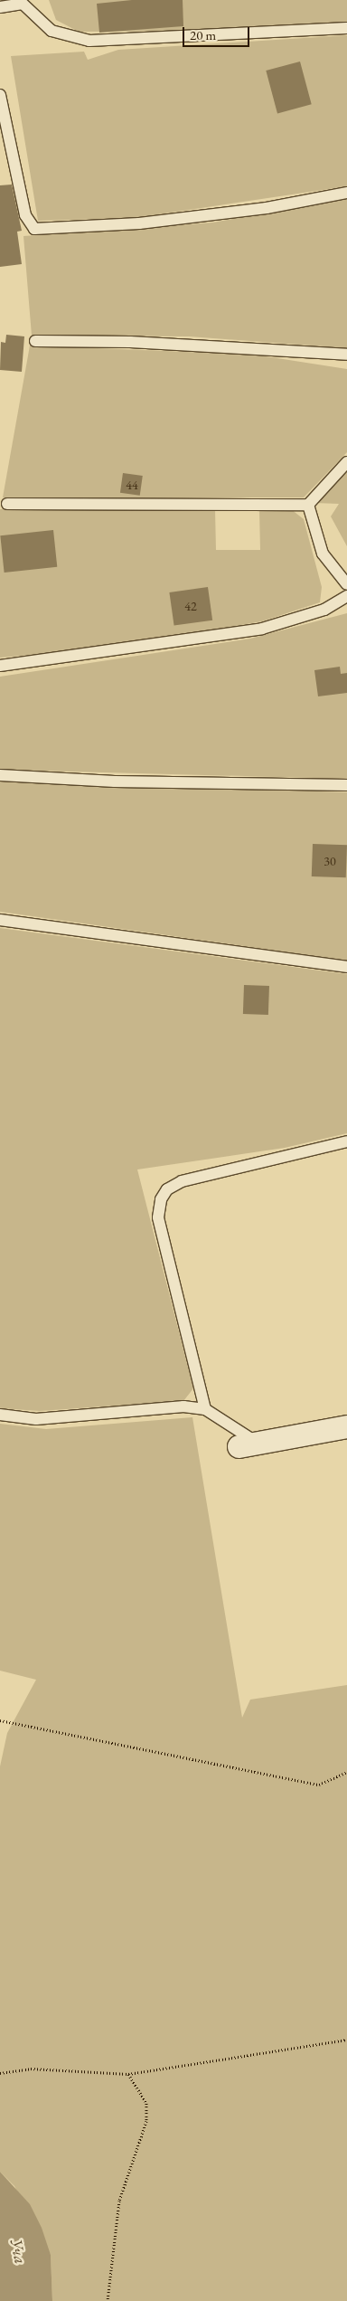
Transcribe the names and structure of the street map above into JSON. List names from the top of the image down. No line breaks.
{"water":["Уча"],"house_numbers":["44","42","30"],"scale_bar":"20 m"}
